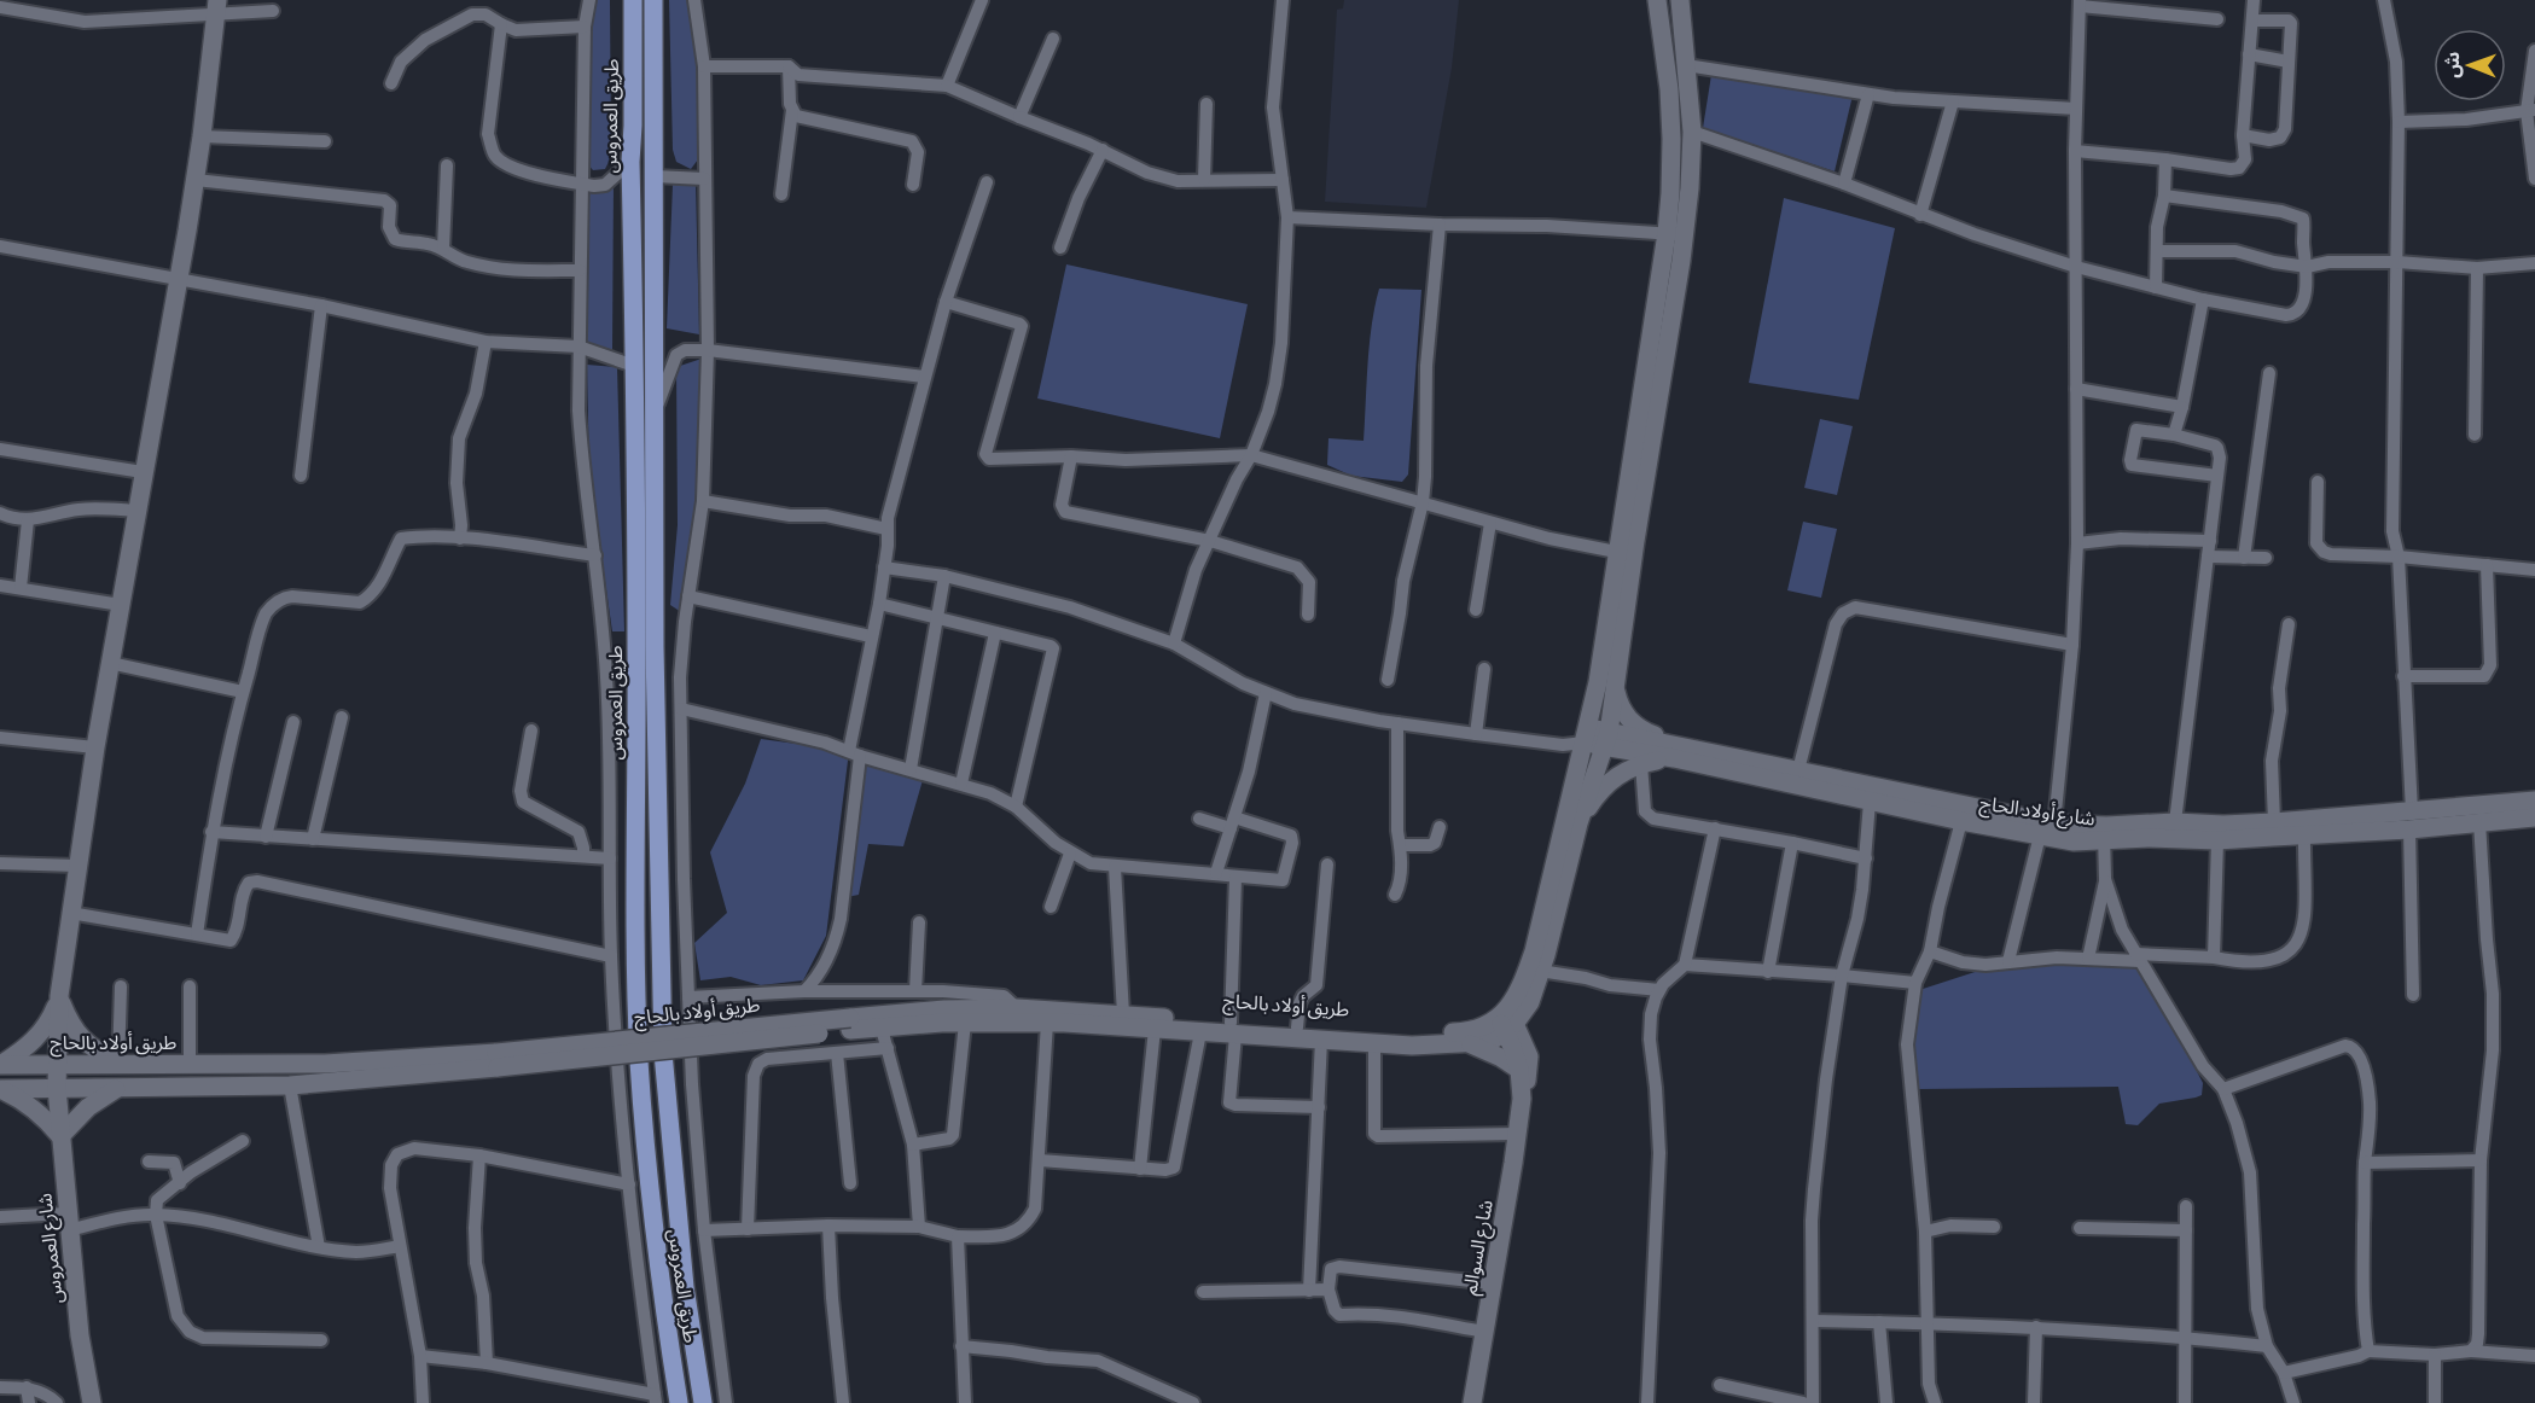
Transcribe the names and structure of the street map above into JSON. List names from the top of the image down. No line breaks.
{"streets":{"main road":["طريق العمروس","شارع أولاد الحاج","طريق أولاد بالحاج","شارع السوالم","شارع العمروس"]},"crossings":[["طريق أولاد بالحاج","شارع العمروس"]],"north":"left"}
